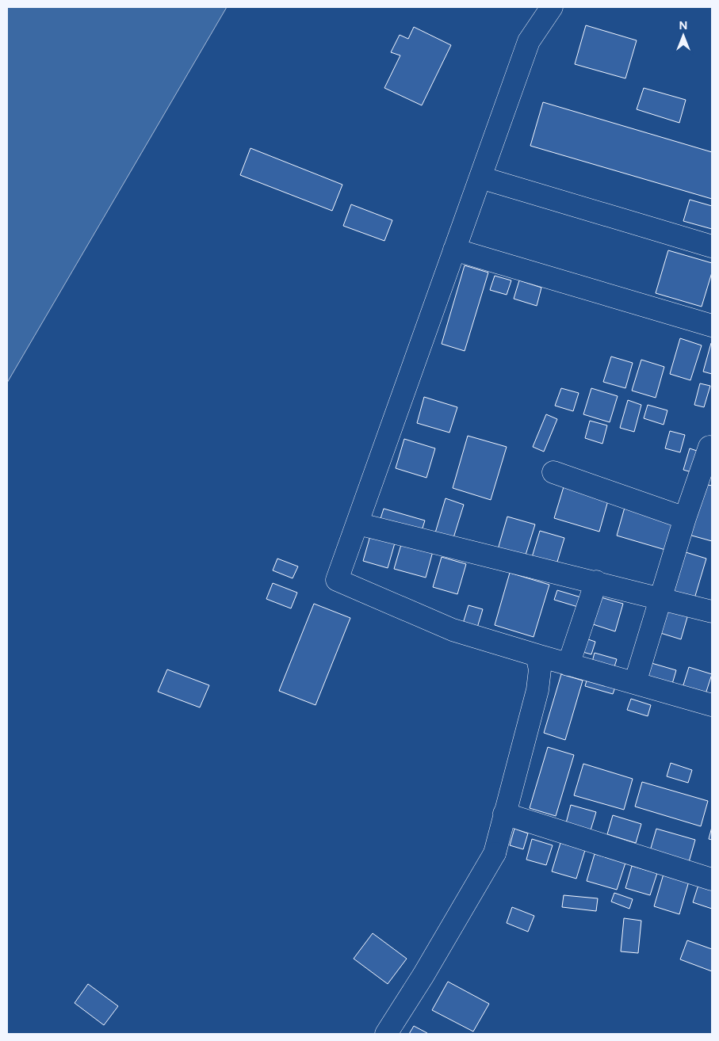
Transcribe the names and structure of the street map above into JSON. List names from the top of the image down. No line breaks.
{"north":"top"}
